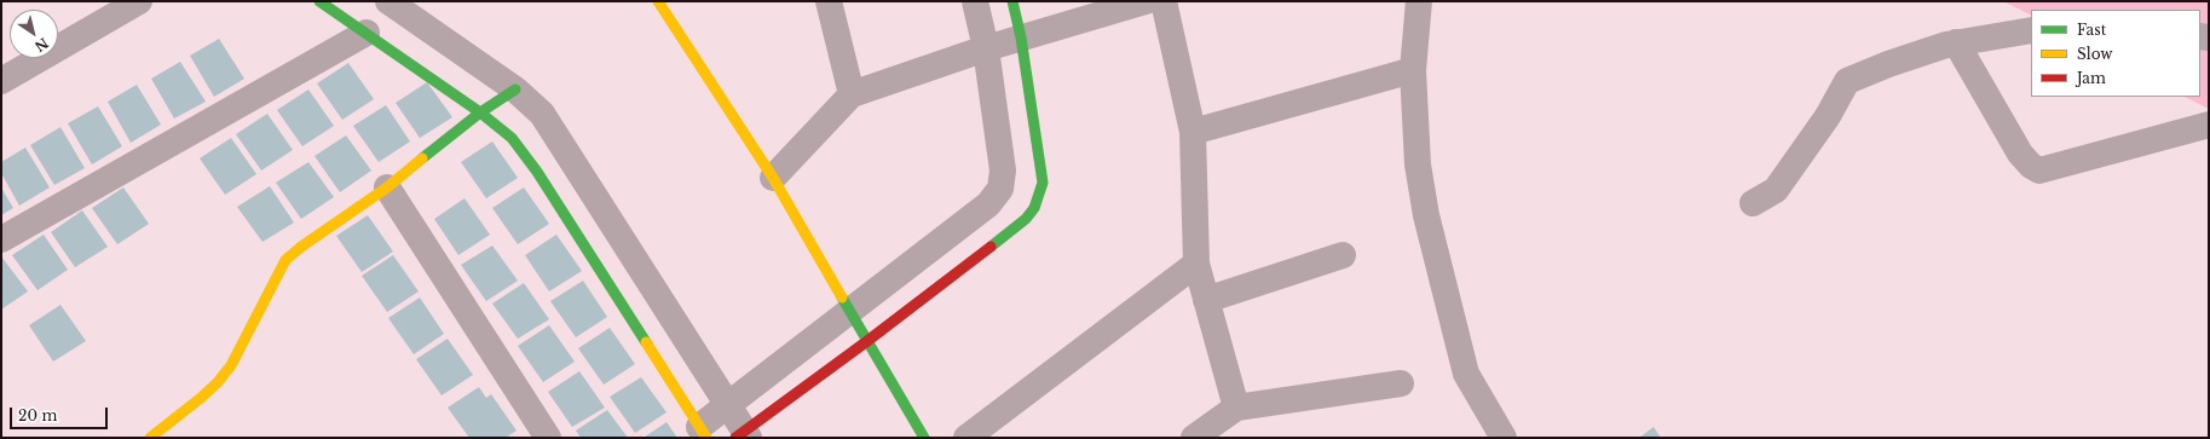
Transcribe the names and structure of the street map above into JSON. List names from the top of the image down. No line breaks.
{"legend":["Fast","Slow","Jam"],"scale_bar":"20 m","north":"bottom right"}
